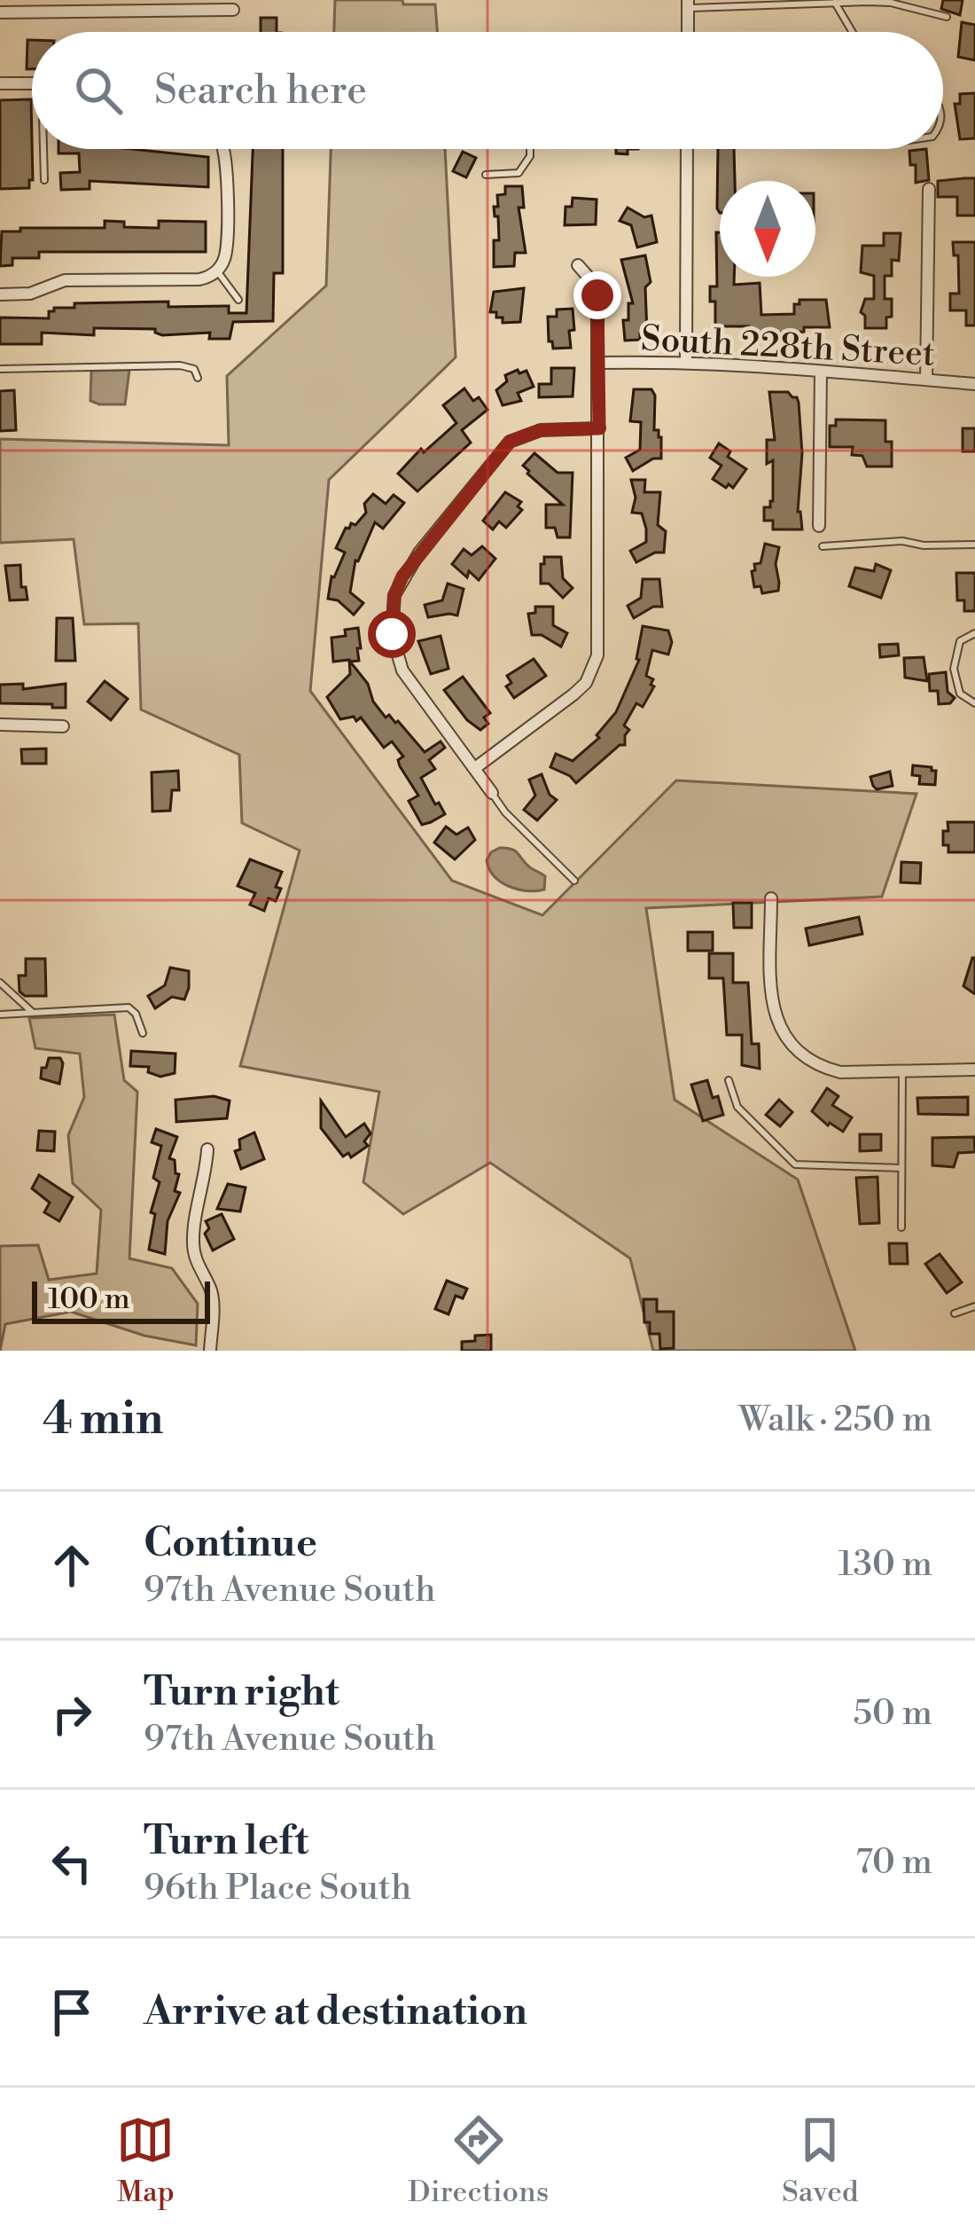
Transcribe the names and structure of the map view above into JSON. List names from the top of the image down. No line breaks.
{"streets":{"street":["South 228th Street"]},"scale_bar":"100 m","north":"bottom","page":{"search":"Search here","scale":"100 m","heading":["4 min","Walk · 250 m"],"list":[["Continue","97th Avenue South","130 m"],["Turn right","97th Avenue South","50 m"],["Turn left","96th Place South","70 m"],"Arrive at destination"],"nav":["Map","Directions","Saved"]}}
